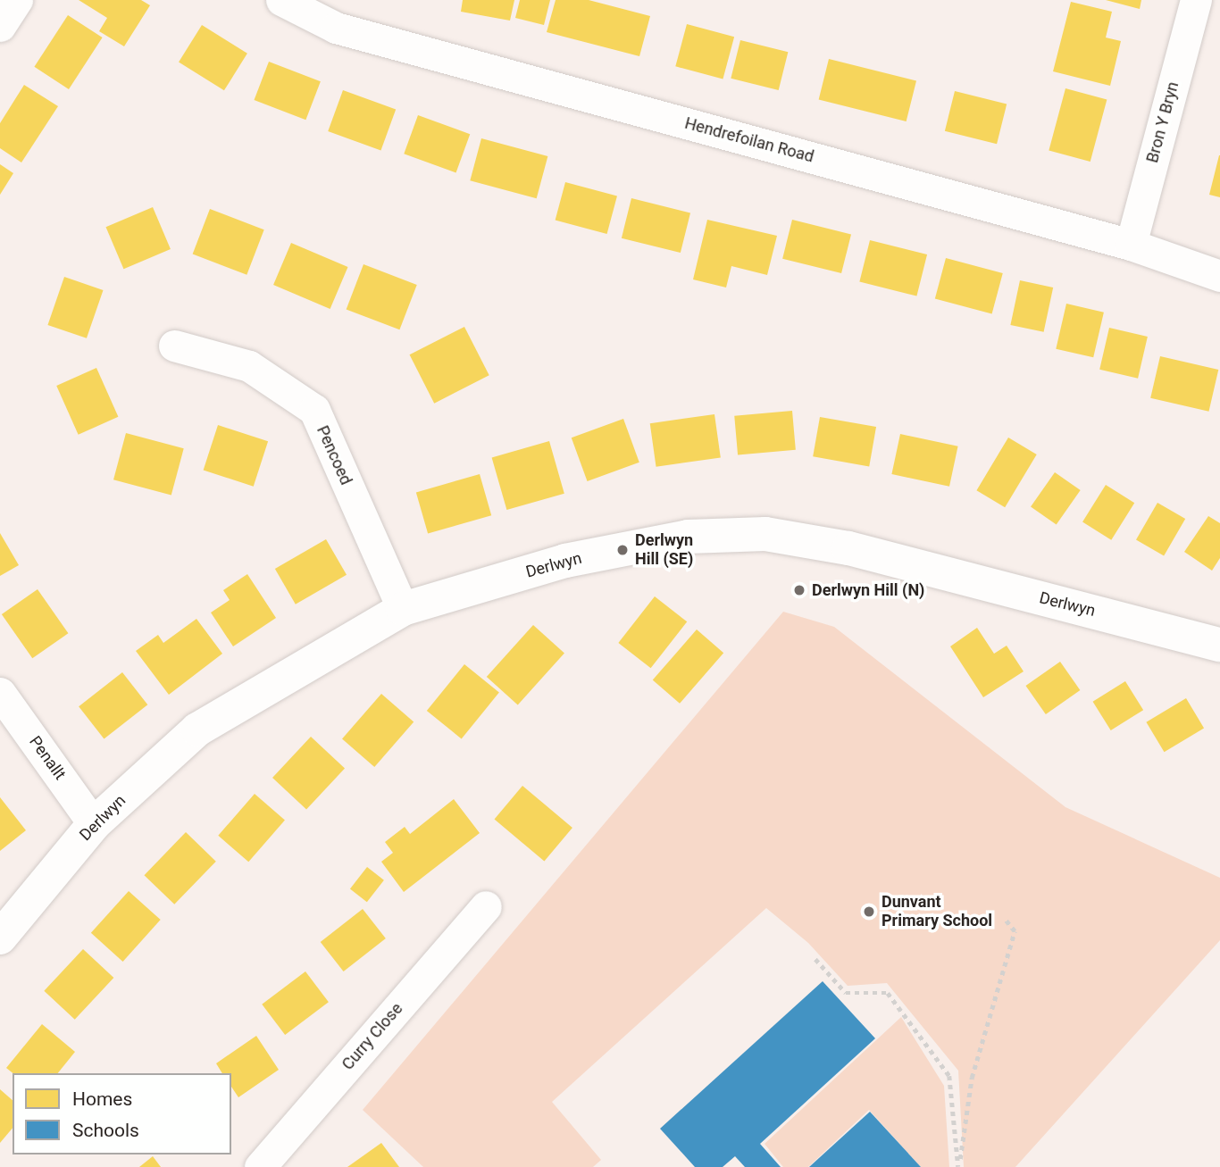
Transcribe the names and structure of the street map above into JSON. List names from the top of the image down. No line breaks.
{"streets":{"street":["Bron Y Bryn","Hendrefoilan Road","Pencoed","Derlwyn","Penallt","Curry Close"]},"crossings":[["Bron Y Bryn","Hendrefoilan Road"],["Pencoed","Derlwyn"],["Derlwyn","Penallt"]],"places":["Derlwyn Hill (SE)","Derlwyn Hill (N)","Dunvant Primary School"],"legend":["Homes","Schools"]}
